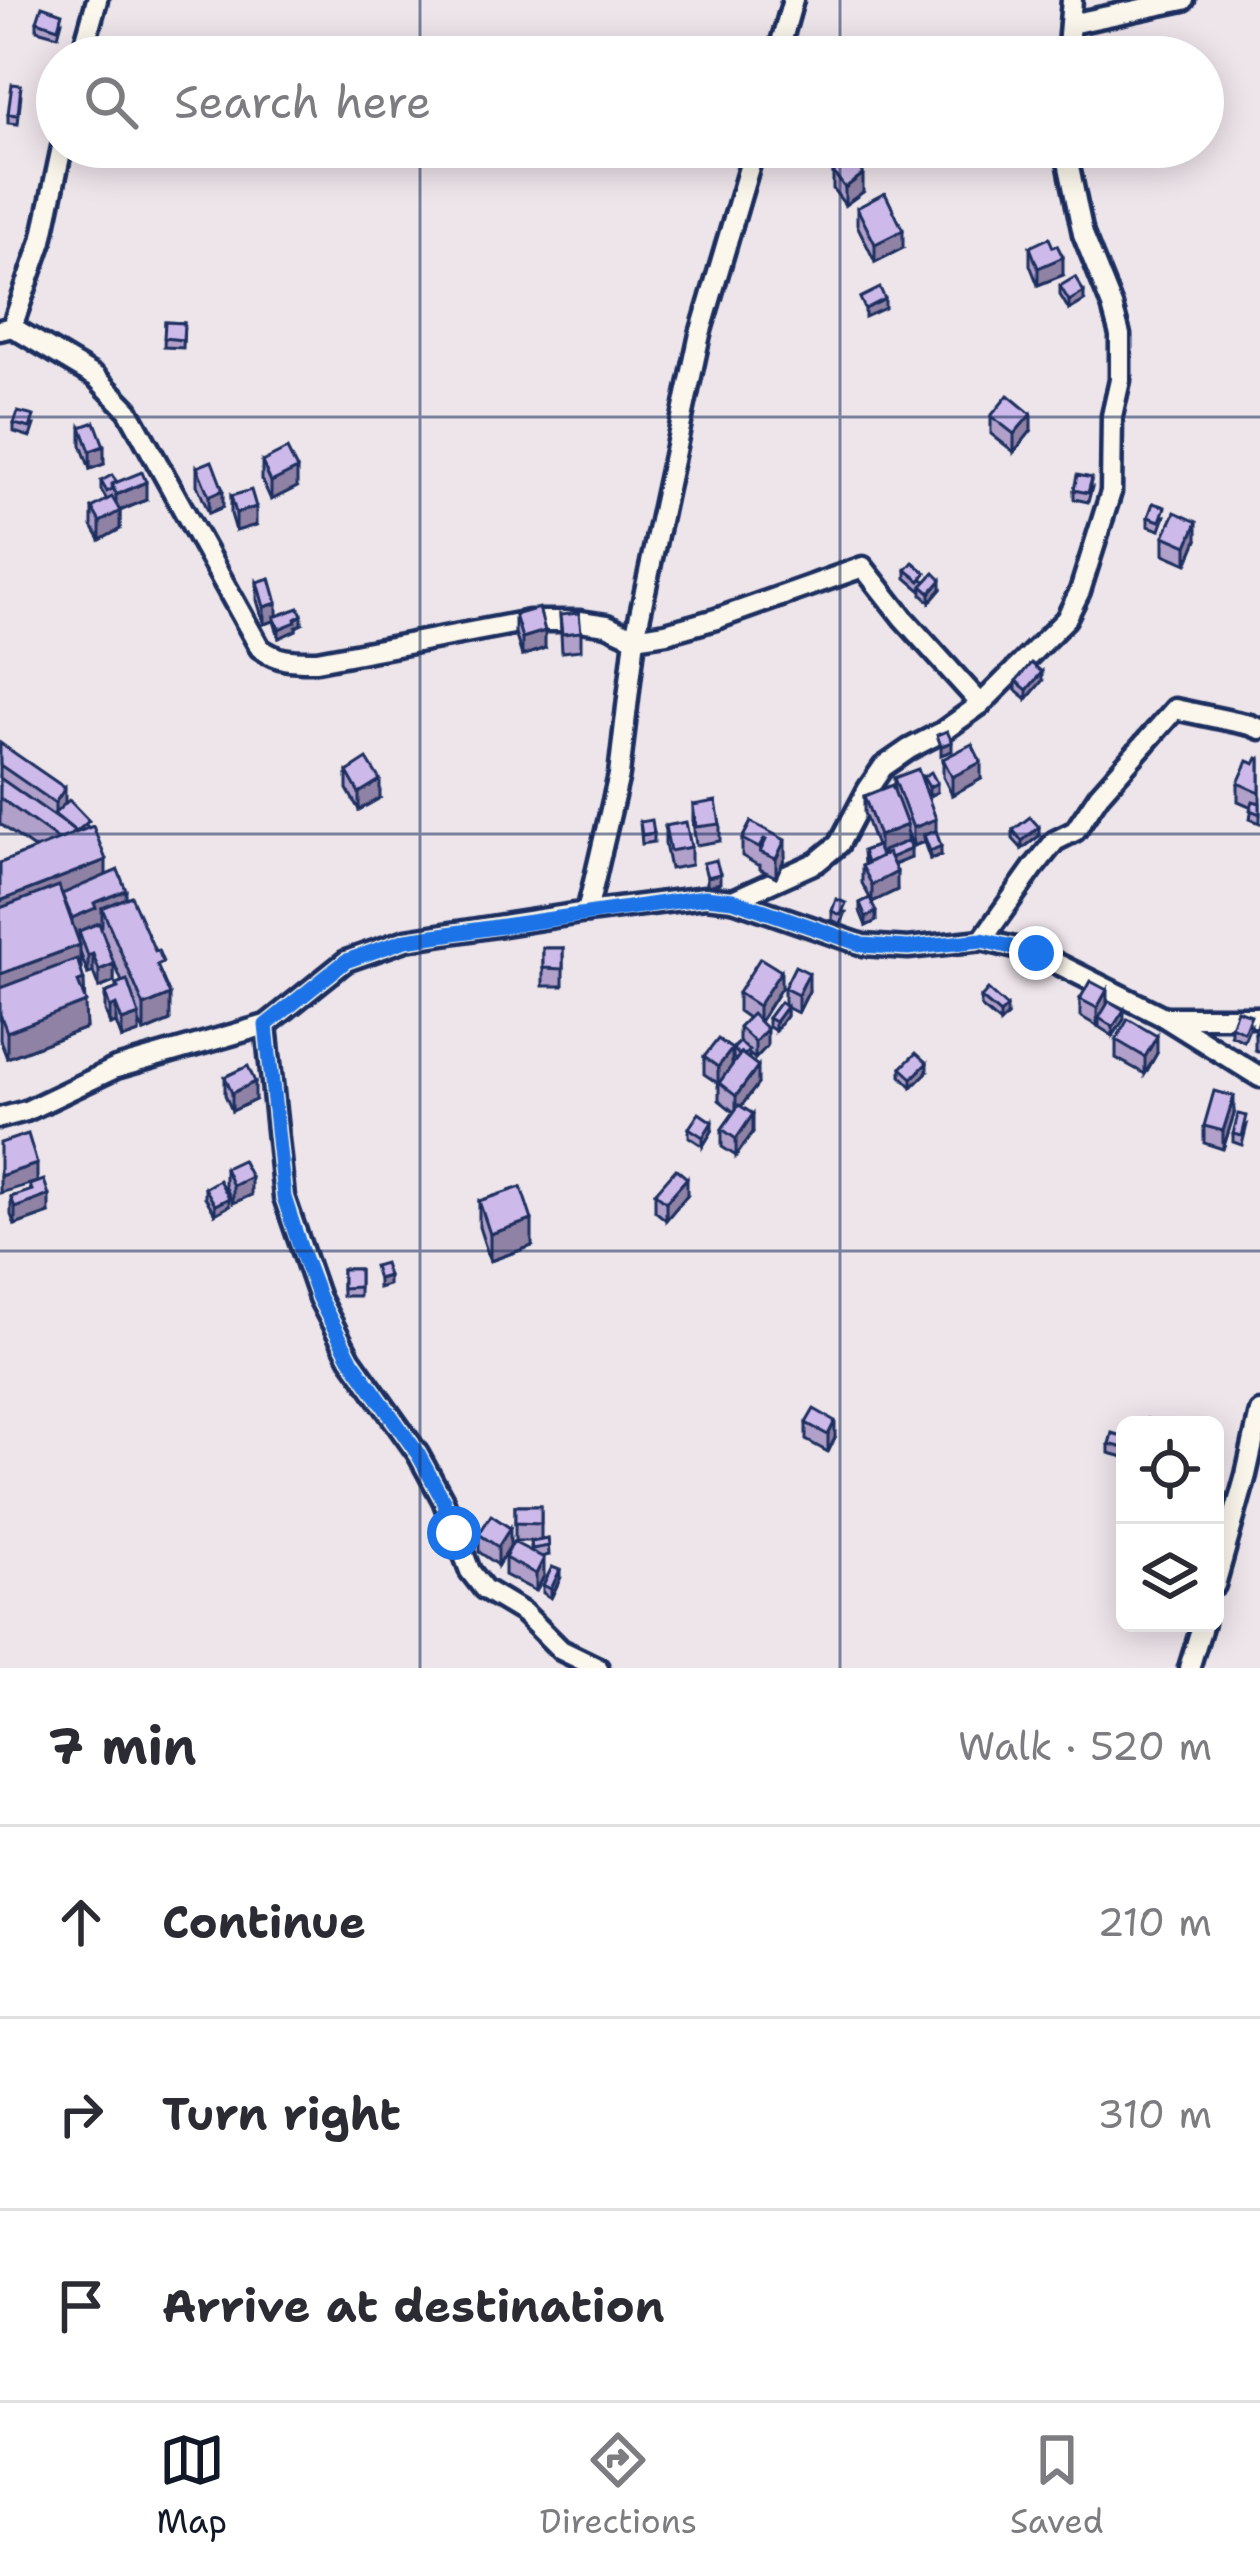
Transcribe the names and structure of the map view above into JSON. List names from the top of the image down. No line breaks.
{"page":{"search":"Search here","heading":["7 min","Walk · 520 m"],"list":[["Continue","210 m"],["Turn right","310 m"],"Arrive at destination"],"nav":["Map","Directions","Saved"]}}
